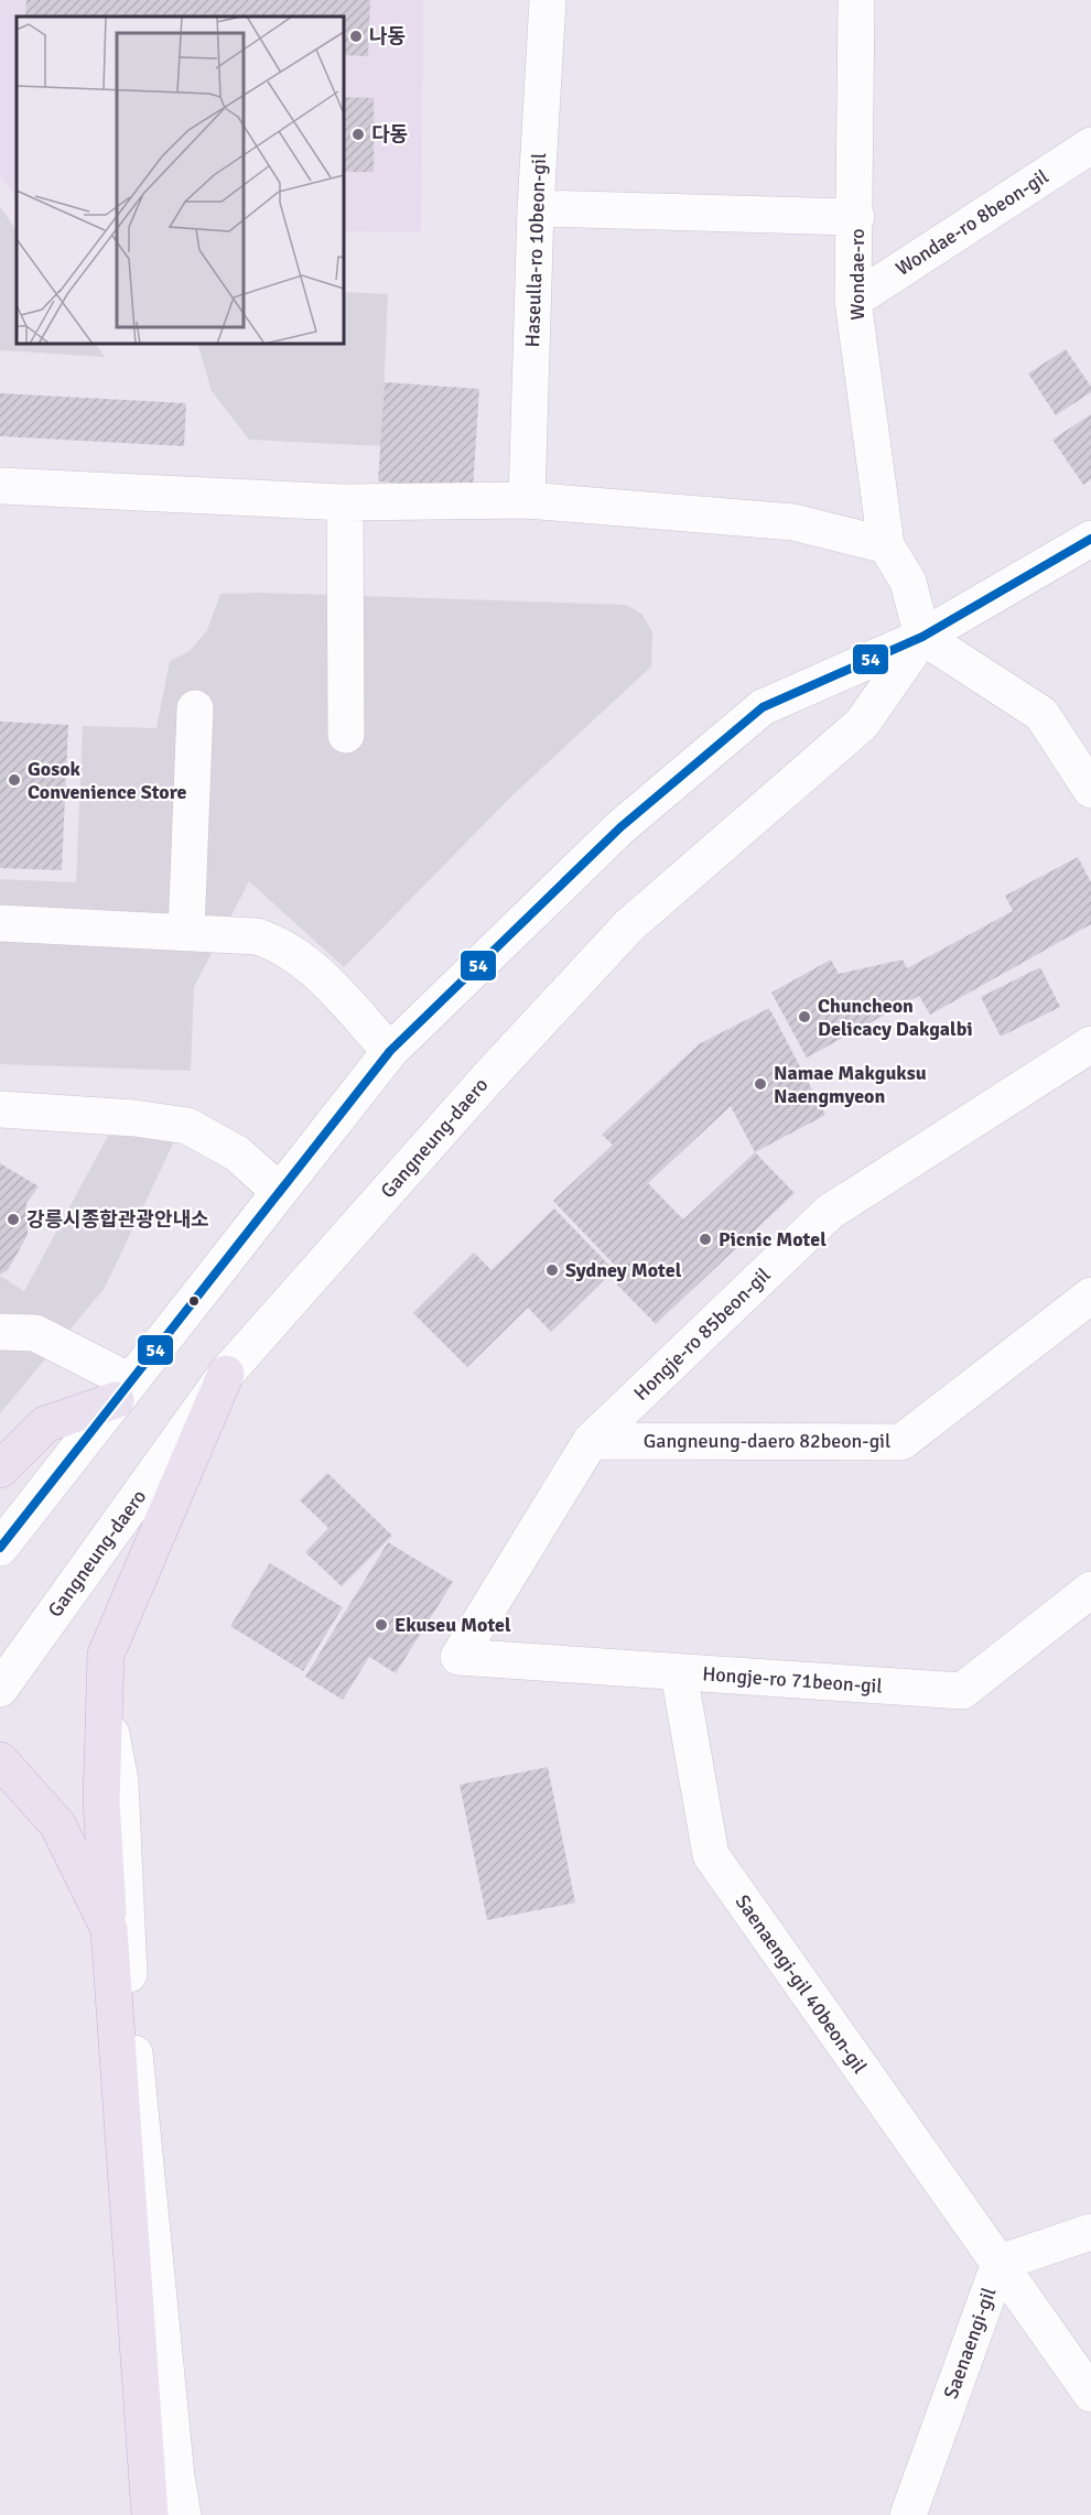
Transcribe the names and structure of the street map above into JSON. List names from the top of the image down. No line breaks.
{"streets":{"street":["Wondae-ro 8beon-gil","Haseulla-ro 10beon-gil","Wondae-ro","Gangneung-daero","Hongje-ro 85beon-gil","Gangneung-daero 82beon-gil","Hongje-ro 71beon-gil","Saenaengi-gil 40beon-gil","Saenaengi-gil"]},"crossings":[["Wondae-ro 8beon-gil","Wondae-ro"],["Hongje-ro 85beon-gil","Gangneung-daero 82beon-gil"],["Hongje-ro 85beon-gil","Hongje-ro 71beon-gil"],["Hongje-ro 71beon-gil","Saenaengi-gil 40beon-gil"],["Saenaengi-gil 40beon-gil","Saenaengi-gil"]],"places":["나동","다동","Gosok Convenience Store","Chuncheon Delicacy Dakgalbi","Namae Makguksu Naengmyeon","강릉시종합관광안내소","Picnic Motel","Sydney Motel","Ekuseu Motel"],"lines":["transit line 54"]}
